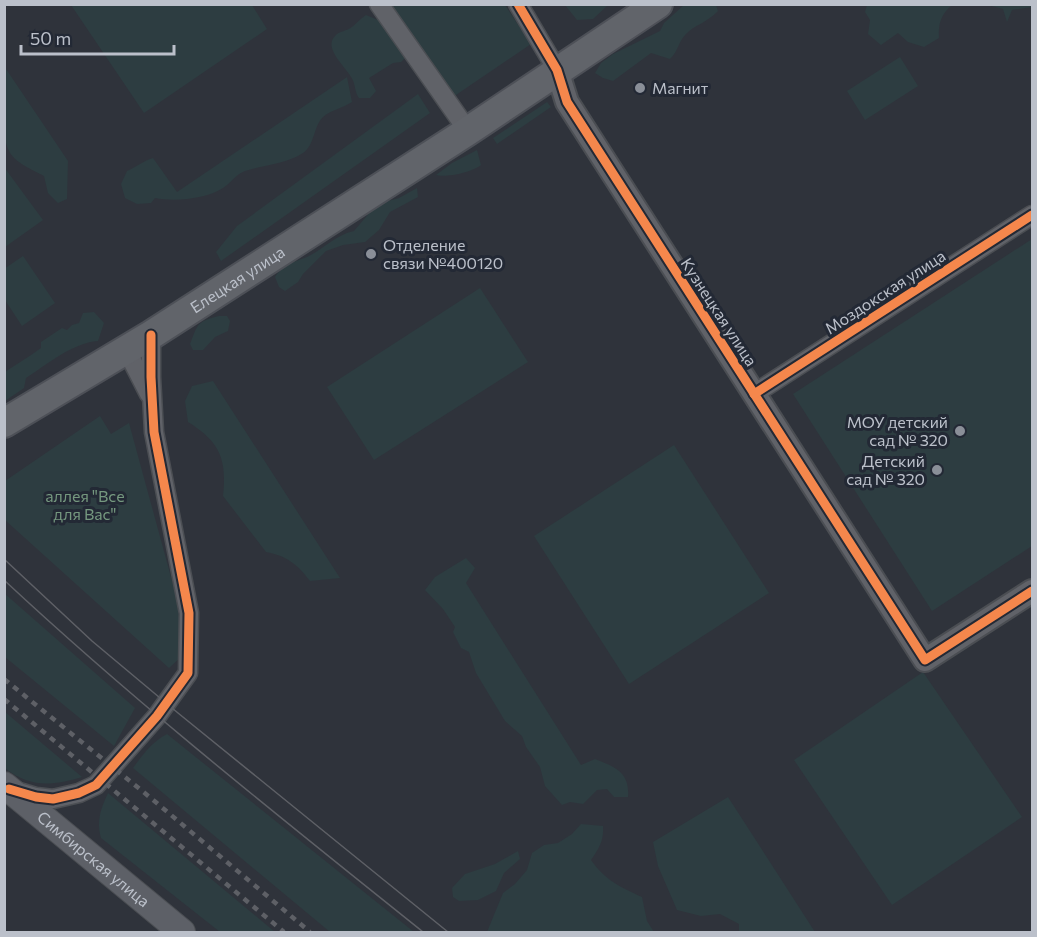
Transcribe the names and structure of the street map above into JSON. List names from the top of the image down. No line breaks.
{"streets":{"main road":["Елецкая улица","Симбирская улица"],"street":["Моздокская улица","Кузнецкая улица"]},"crossings":[["Елецкая улица","Кузнецкая улица"],["Моздокская улица","Кузнецкая улица"]],"parks":["аллея \"Все для Вас\""],"places":["Магнит","Отделение связи №400120","МОУ детский сад № 320","Детский сад № 320"],"scale_bar":"50 m"}
